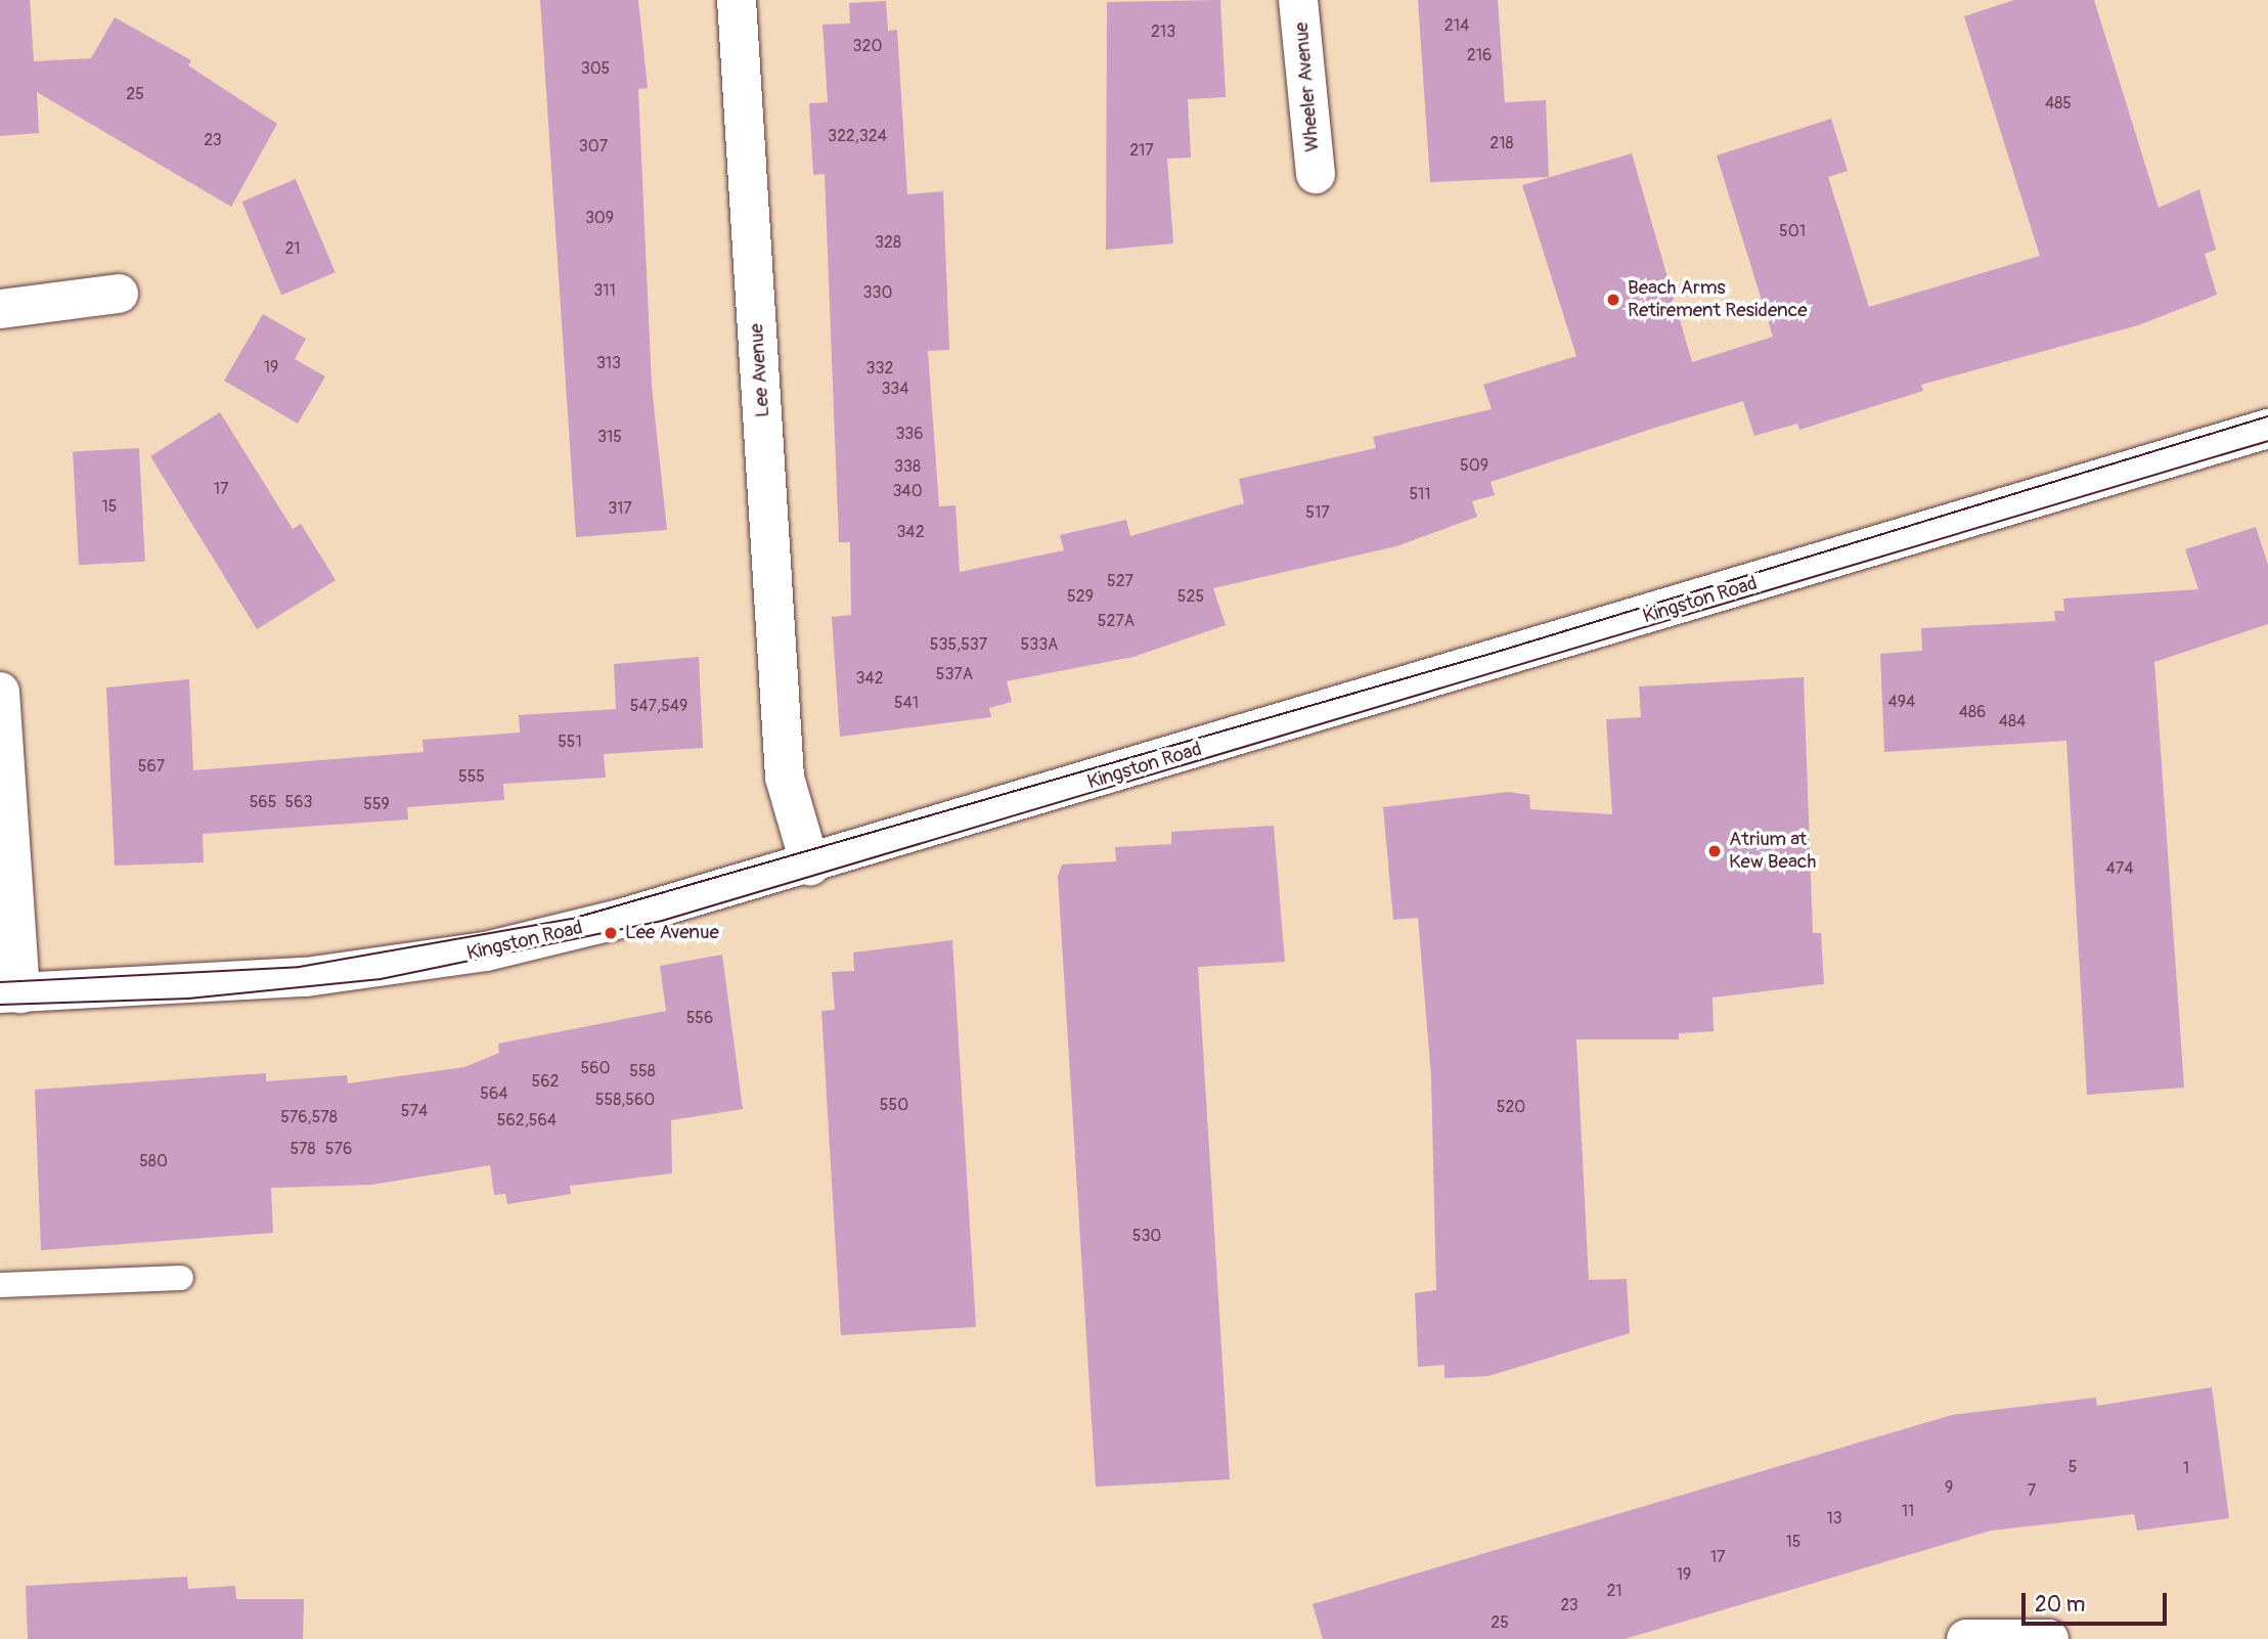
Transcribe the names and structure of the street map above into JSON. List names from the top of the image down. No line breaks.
{"streets":{"main road":["Wheeler Avenue","Lee Avenue","Kingston Road"]},"crossings":[["Lee Avenue","Kingston Road"]],"places":["Beach Arms Retirement Residence","Atrium at Kew Beach","Lee Avenue"],"house_numbers":["214","213","320","216","305","25","485","322,324","23","218","307","217","309","501","328","21","311","330","313","19","332","334","336","315","509","338","17","340","511","15","317","517","342","527","529","525","527A","535,537","533A","537A","342","494","541","547,549","486","484","551","567","555","565","563","559","474","556","560","558","562","564","558,560","550","520","574","576,578","562,564","578","576","580","530","5","1","9","7","11","13","15","17","19","21","23","25"],"scale_bar":"20 m"}
